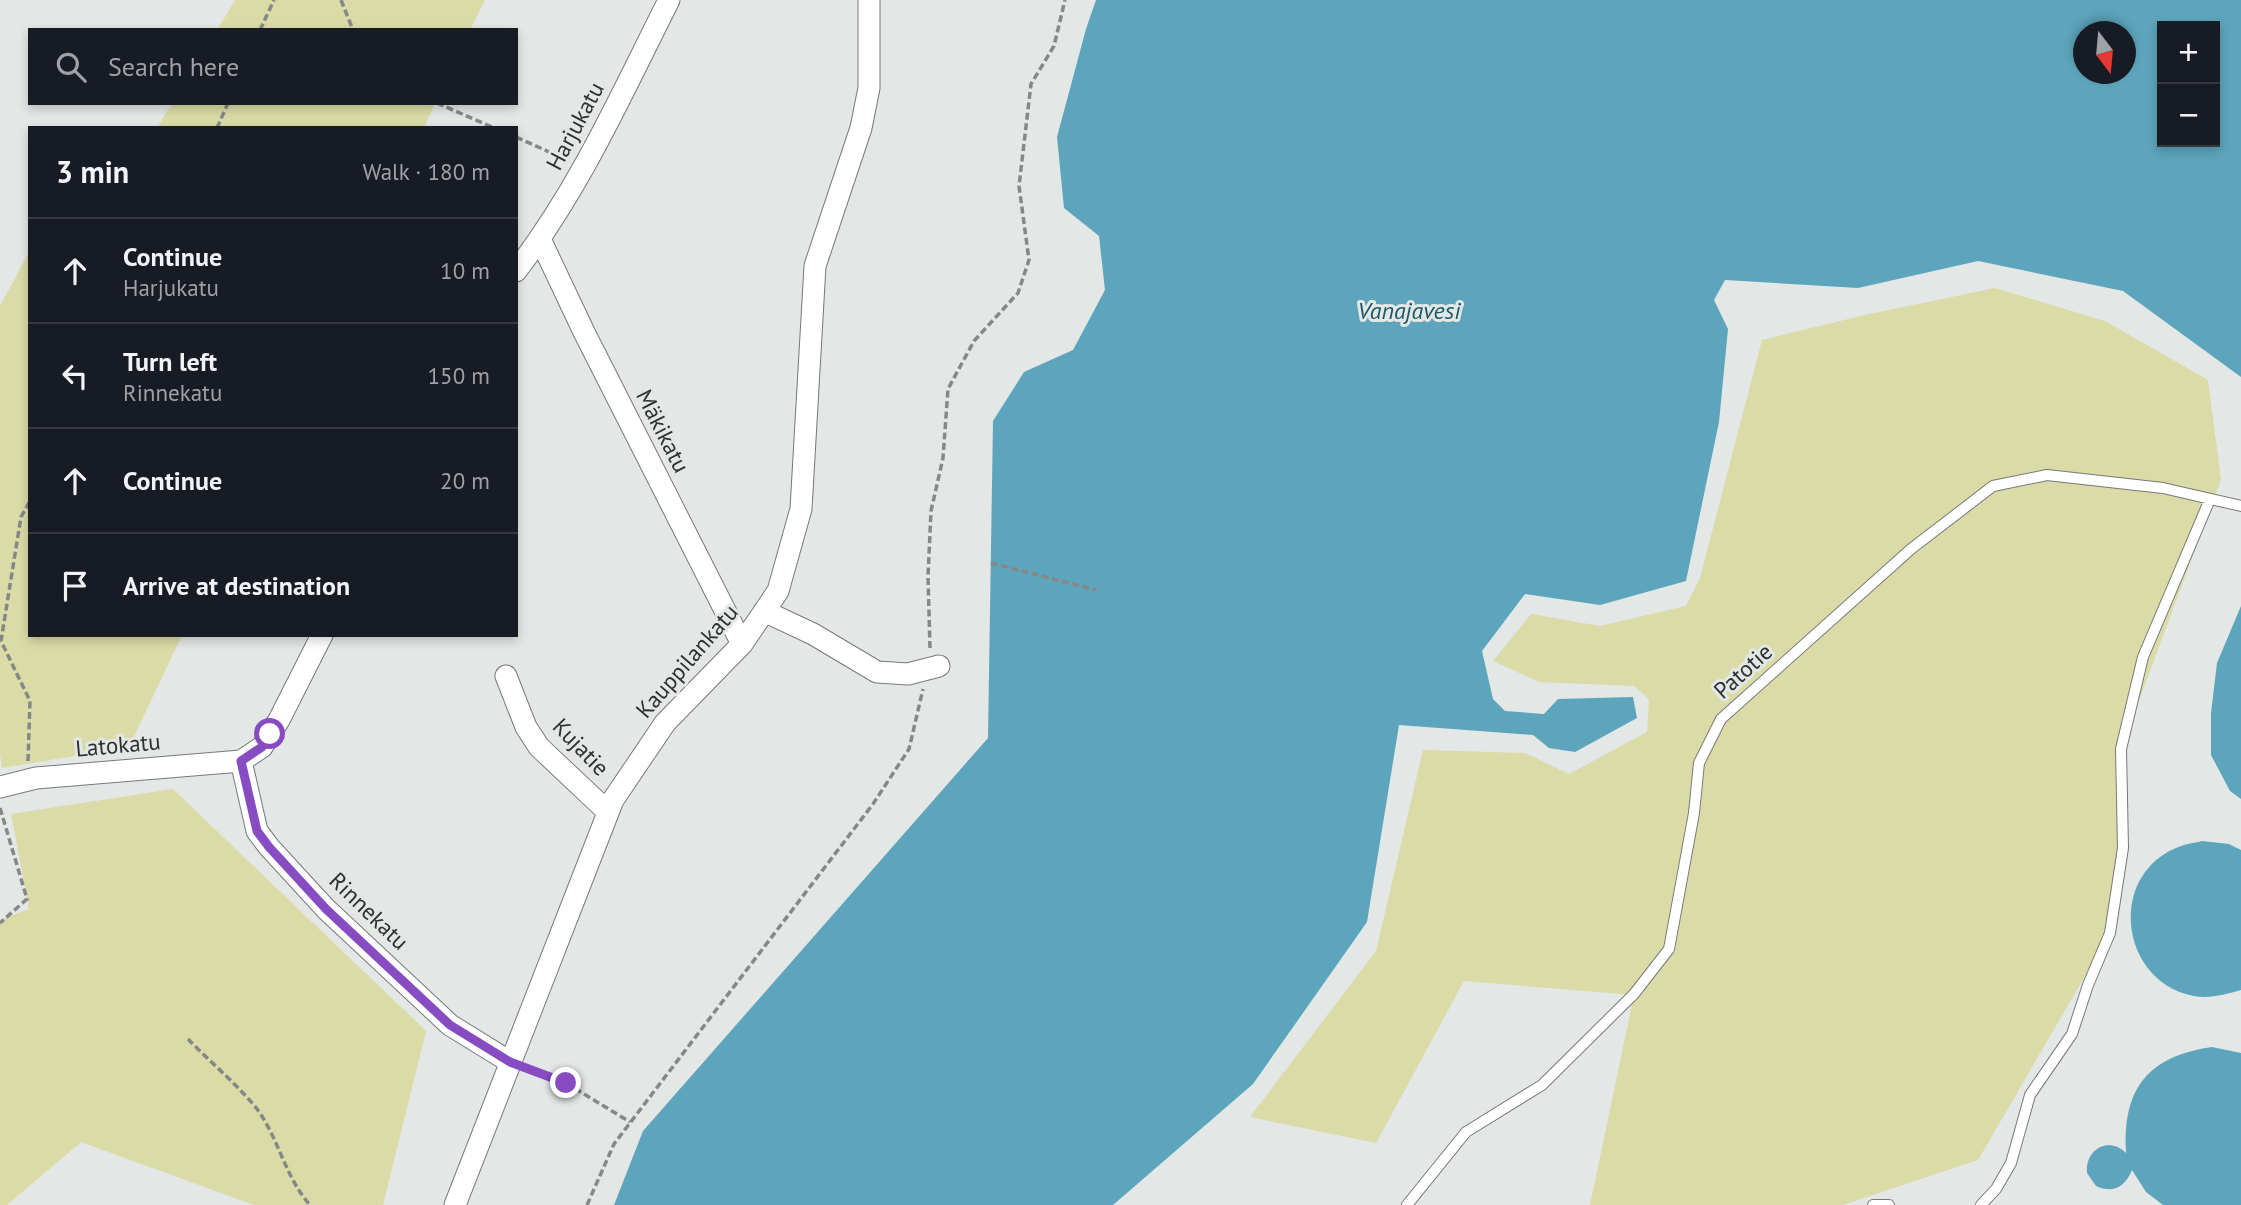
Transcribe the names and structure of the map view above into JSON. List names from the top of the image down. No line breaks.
{"streets":{"street":["Harjukatu","Mäkikatu","Kauppilankatu","Latokatu","Kujatie","Rinnekatu"],"lane":["Patotie"]},"crossings":[["Harjukatu","Mäkikatu"],["Mäkikatu","Kauppilankatu"],["Kauppilankatu","Kujatie"],["Kauppilankatu","Rinnekatu"],["Latokatu","Rinnekatu"]],"water":["Vanajavesi"],"north":"bottom","page":{"map_buttons":["+","−"],"search":"Search here","heading":["3 min","Walk · 180 m"],"list":[["Continue","Harjukatu","10 m"],["Turn left","Rinnekatu","150 m"],["Continue","20 m"],"Arrive at destination"]}}
